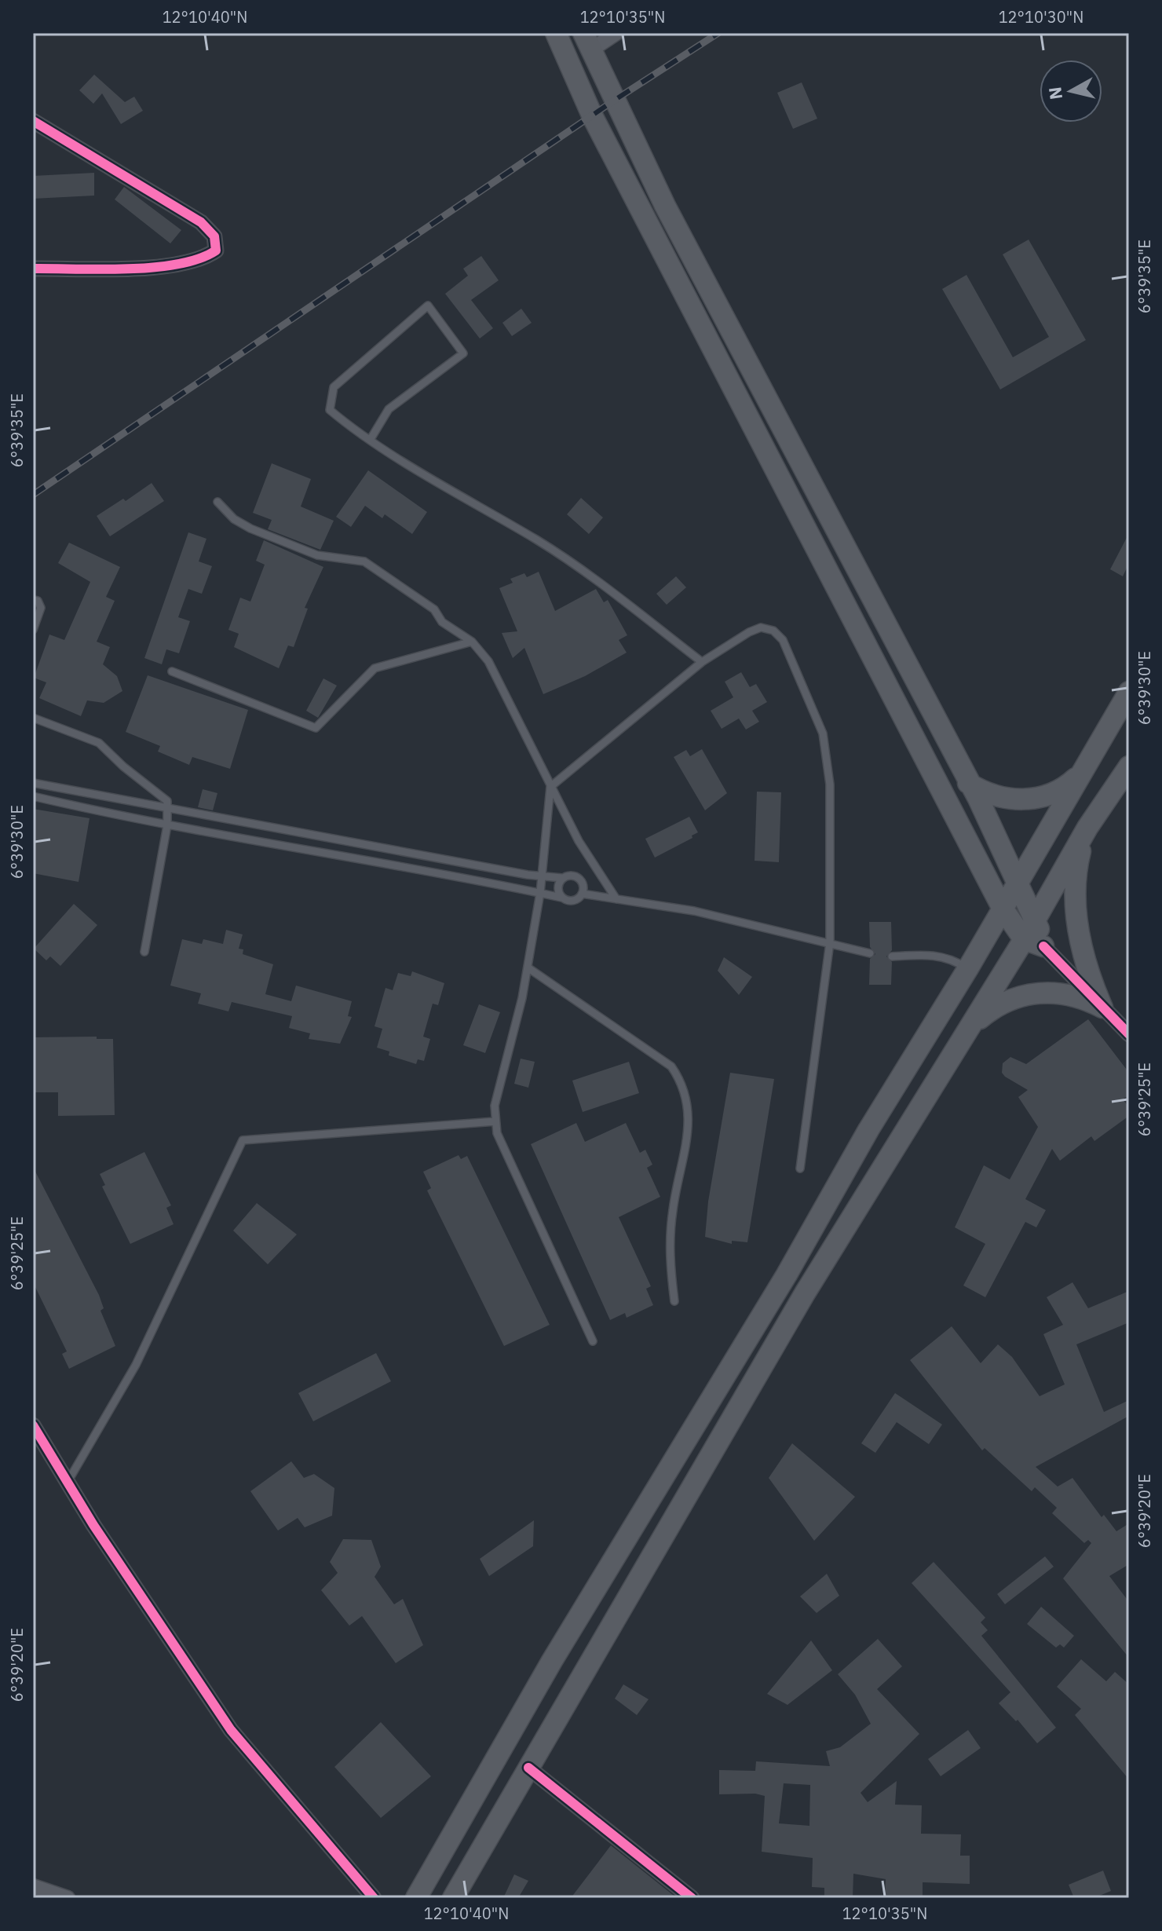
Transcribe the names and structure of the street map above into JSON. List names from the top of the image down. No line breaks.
{"north":"left","coordinates":["12°10'40\"N","12°10'35\"N","12°10'30\"N","6°39'35\"E","6°39'30\"E","6°39'25\"E","6°39'20\"E"]}
